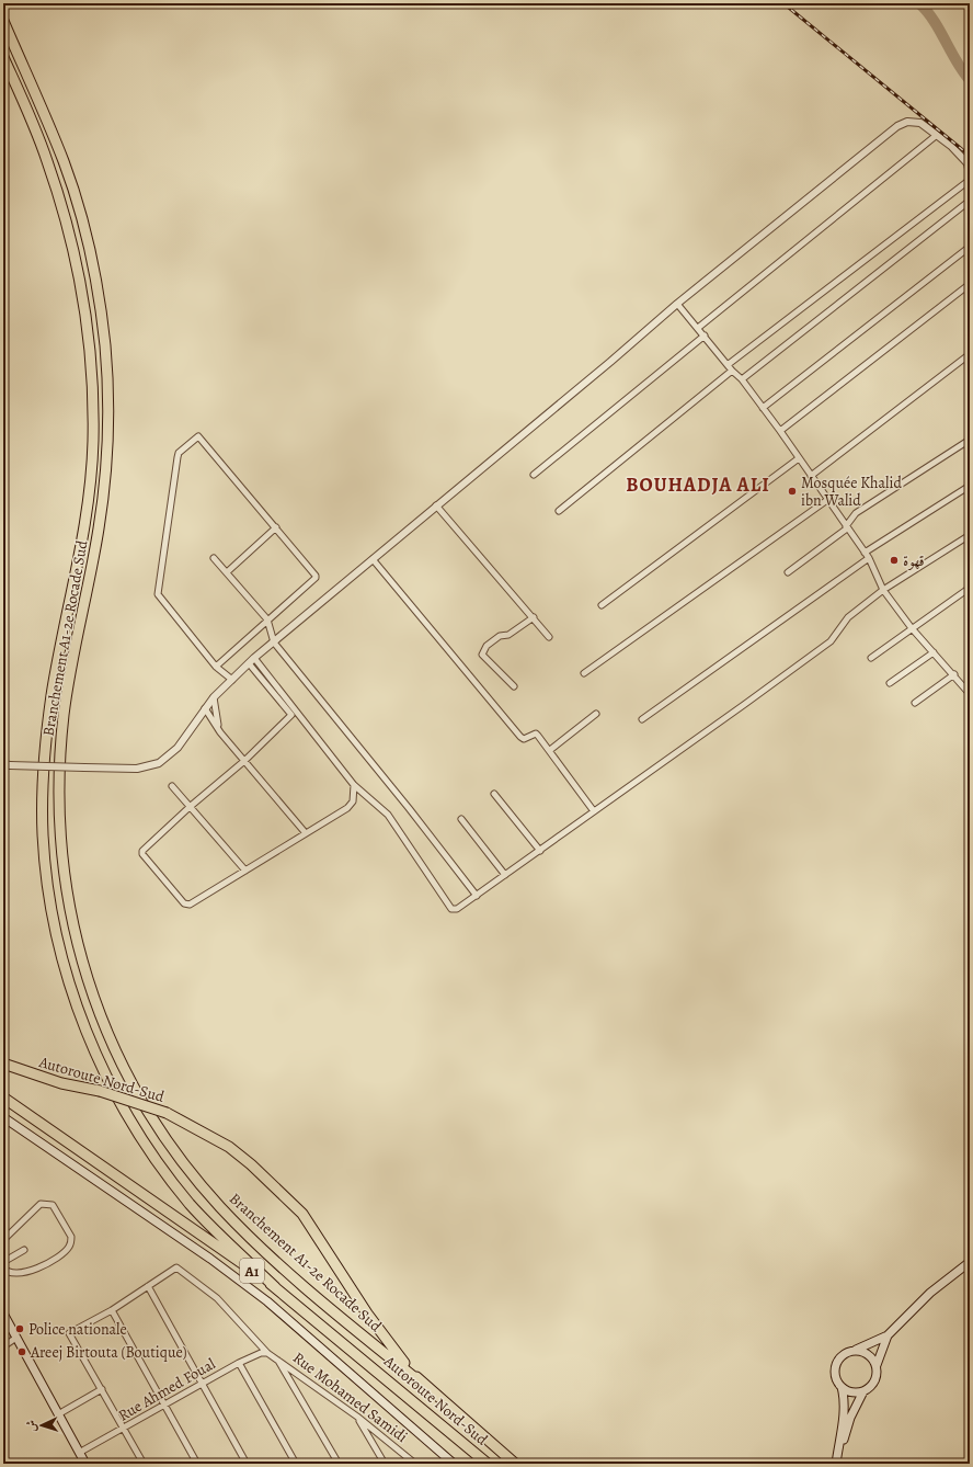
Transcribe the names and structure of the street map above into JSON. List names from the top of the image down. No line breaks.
{"streets":{"highway":["Branchement A1-2e Rocade Sud","Autoroute Nord-Sud","A1"],"street":["Rue Ahmed Foual","Rue Mohamed Samidi"]},"crossings":[["Branchement A1-2e Rocade Sud","Autoroute Nord-Sud"],["Rue Ahmed Foual","Rue Mohamed Samidi"]],"districts":["BOUHADJA ALI"],"places":["Mosquée Khalid ibn Walid","قهوة","Police nationale","Areej Birtouta (Boutique)"],"north":"left"}
